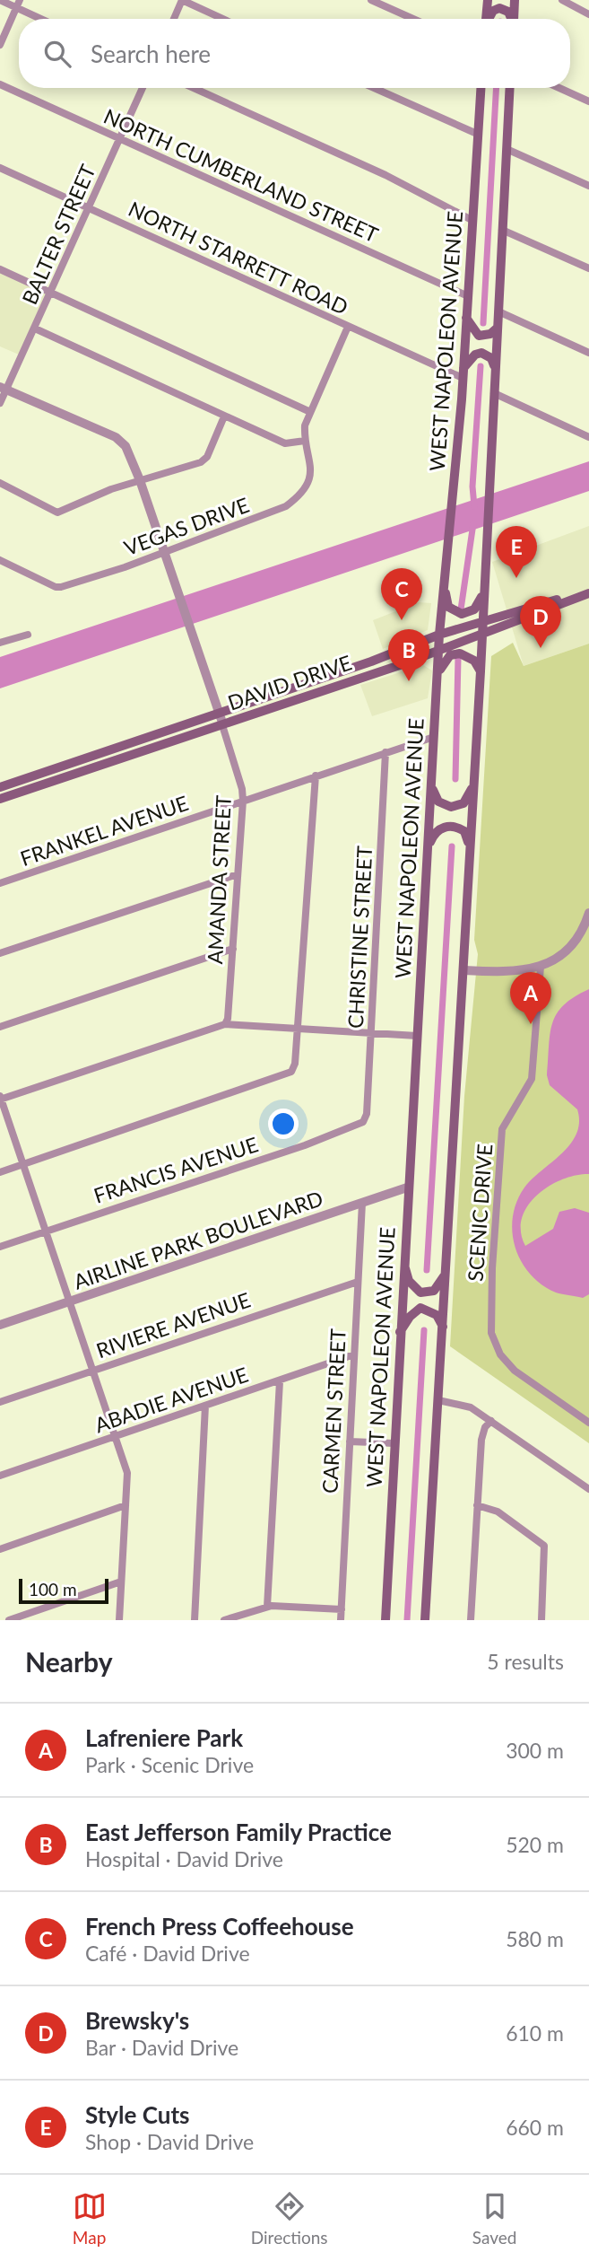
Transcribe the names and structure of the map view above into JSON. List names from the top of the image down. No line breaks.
{"streets":{"main road":["WEST NAPOLEON AVENUE","DAVID DRIVE"],"street":["NORTH CUMBERLAND STREET","BALTER STREET","NORTH STARRETT ROAD","VEGAS DRIVE","FRANKEL AVENUE","AMANDA STREET","CHRISTINE STREET","FRANCIS AVENUE","SCENIC DRIVE","AIRLINE PARK BOULEVARD","RIVIERE AVENUE","ABADIE AVENUE","CARMEN STREET"]},"crossings":[["NORTH CUMBERLAND STREET","BALTER STREET"],["NORTH CUMBERLAND STREET","WEST NAPOLEON AVENUE"],["BALTER STREET","NORTH STARRETT ROAD"],["BALTER STREET","AMANDA STREET"],["NORTH STARRETT ROAD","WEST NAPOLEON AVENUE"],["NORTH STARRETT ROAD","VEGAS DRIVE"],["WEST NAPOLEON AVENUE","DAVID DRIVE"],["WEST NAPOLEON AVENUE","FRANKEL AVENUE"],["WEST NAPOLEON AVENUE","AIRLINE PARK BOULEVARD"],["VEGAS DRIVE","AMANDA STREET"],["DAVID DRIVE","AMANDA STREET"],["FRANKEL AVENUE","AMANDA STREET"],["FRANKEL AVENUE","CHRISTINE STREET"],["CHRISTINE STREET","FRANCIS AVENUE"],["AIRLINE PARK BOULEVARD","CARMEN STREET"],["RIVIERE AVENUE","CARMEN STREET"],["ABADIE AVENUE","CARMEN STREET"]],"scale_bar":"100 m","page":{"search":"Search here","pins":["E","C","D","B","A"],"scale":"100 m","heading":["Nearby","5 results"],"list":[{"mark":"A","name":"Lafreniere Park","note":"Park · Scenic Drive","value":"300 m"},{"mark":"B","name":"East Jefferson Family Practice","note":"Hospital · David Drive","value":"520 m"},{"mark":"C","name":"French Press Coffeehouse","note":"Café · David Drive","value":"580 m"},{"mark":"D","name":"Brewsky's","note":"Bar · David Drive","value":"610 m"},{"mark":"E","name":"Style Cuts","note":"Shop · David Drive","value":"660 m"}],"nav":["Map","Directions","Saved"]}}
